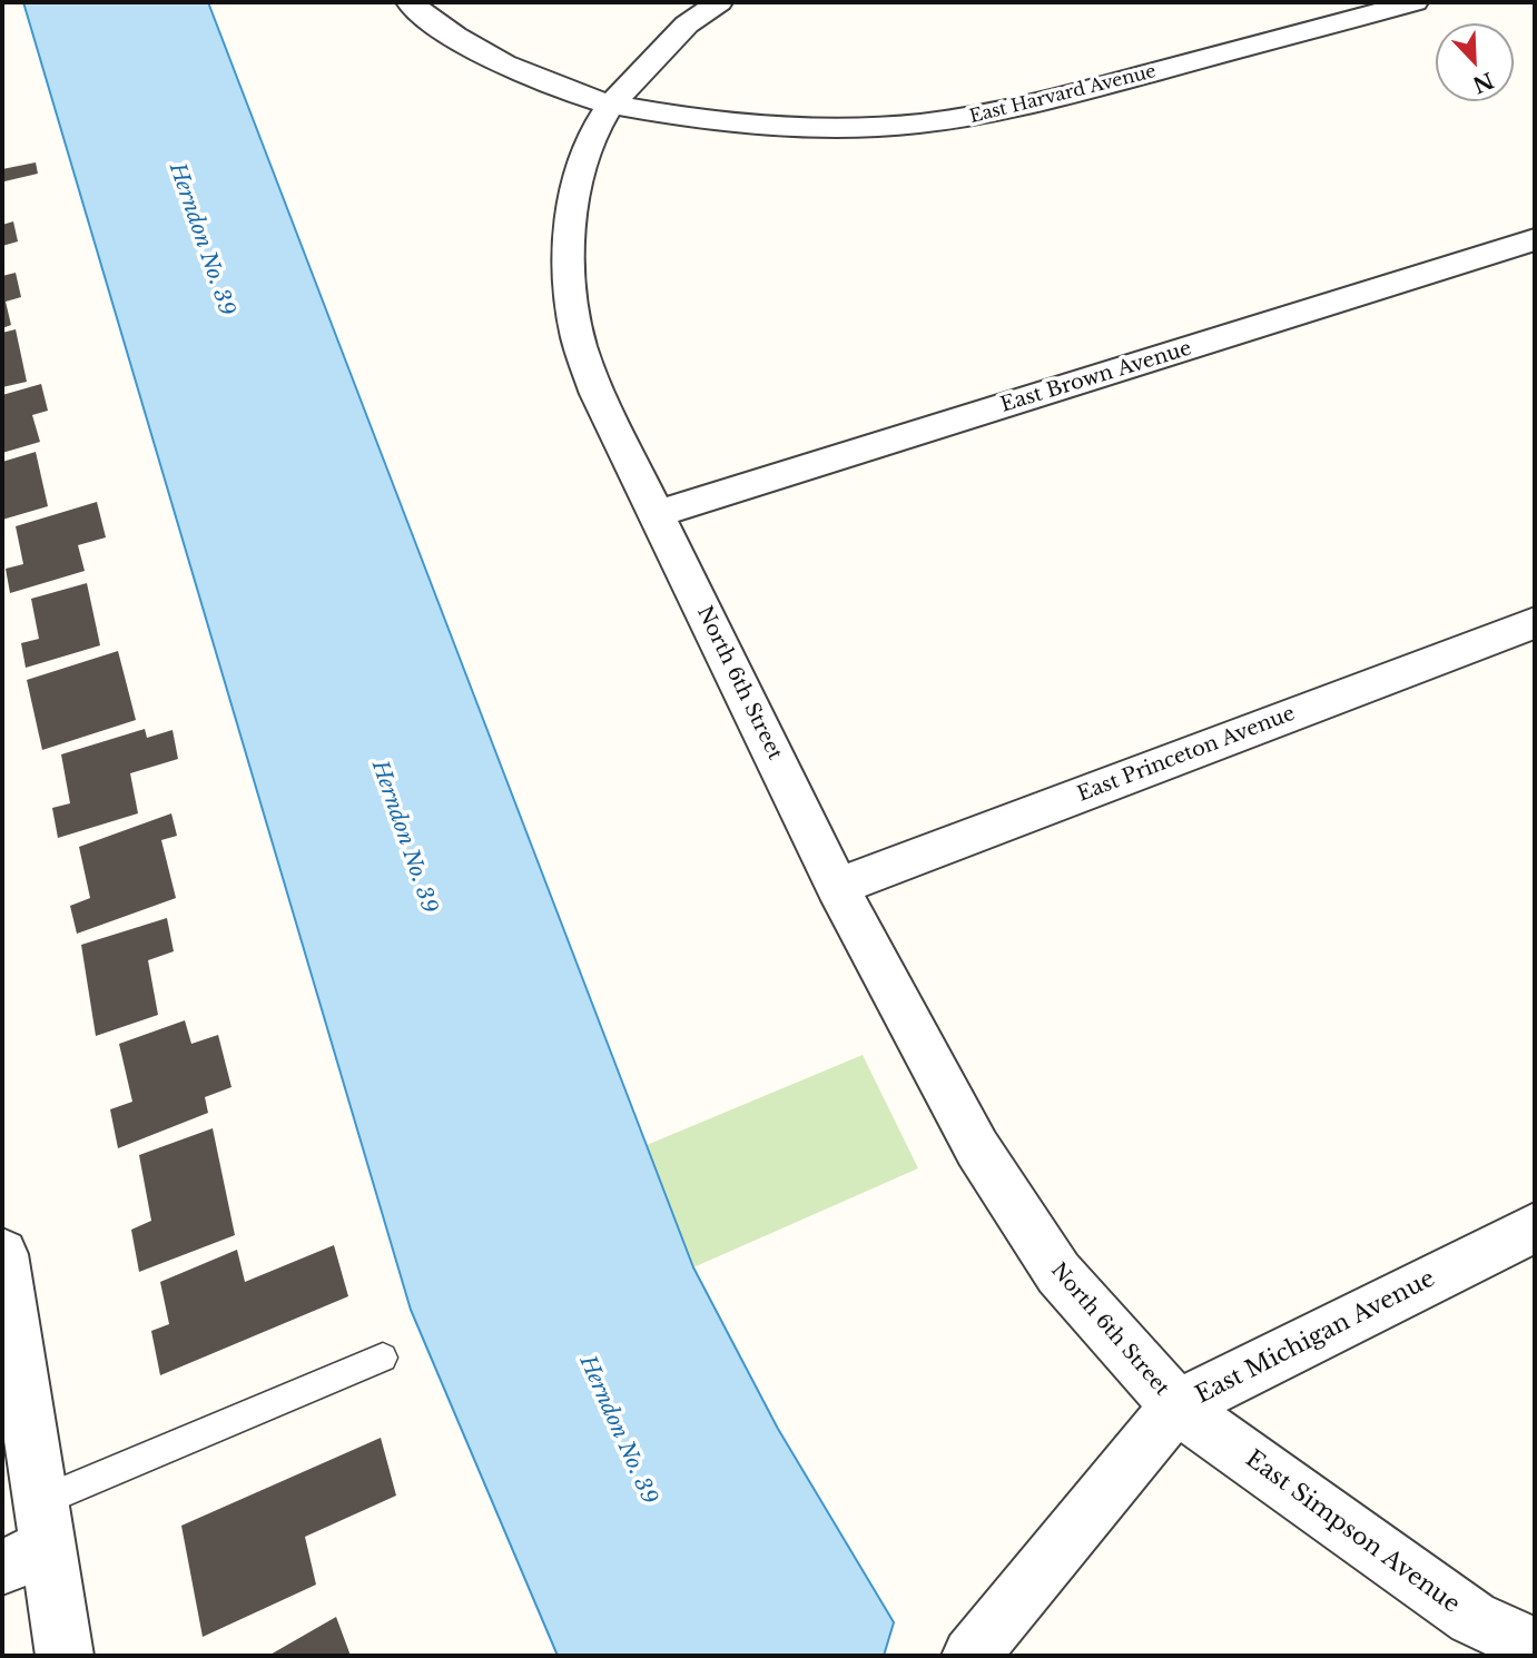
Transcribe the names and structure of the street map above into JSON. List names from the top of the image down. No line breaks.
{"streets":{"street":["East Harvard Avenue","East Brown Avenue","North 6th Street","East Princeton Avenue","East Michigan Avenue","East Simpson Avenue"]},"crossings":[["East Harvard Avenue","North 6th Street"],["East Brown Avenue","North 6th Street"],["North 6th Street","East Princeton Avenue"],["North 6th Street","East Michigan Avenue"],["North 6th Street","East Simpson Avenue"],["East Michigan Avenue","East Simpson Avenue"]],"water":["Herndon No. 39"],"north":"bottom right"}
